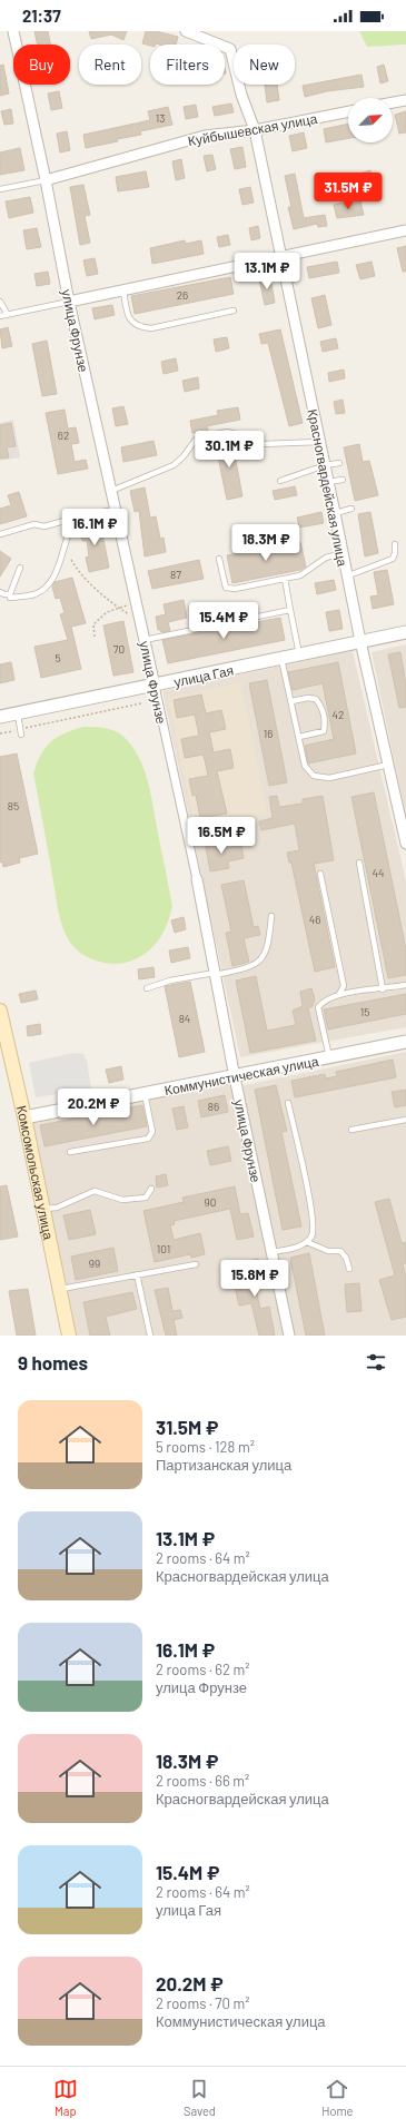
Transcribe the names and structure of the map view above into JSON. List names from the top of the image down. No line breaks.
{"streets":{"main road":["Комсомольская улица"],"street":["Куйбышевская улица","улица Фрунзе","Красногвардейская улица","улица Гая","Коммунистическая улица"]},"crossings":[["Куйбышевская улица","улица Фрунзе"],["Куйбышевская улица","Красногвардейская улица"],["улица Фрунзе","улица Гая"],["улица Фрунзе","Коммунистическая улица"],["Красногвардейская улица","улица Гая"],["Коммунистическая улица","Комсомольская улица"]],"house_numbers":["13","26","62","87","70","5","42","16","85","44","46","15","84","86","90","101","99"],"north":"top right","page":{"status":"21:37","chip":["Buy","Rent","Filters","New"],"price":["31.5M ₽","13.1M ₽","30.1M ₽","16.1M ₽","18.3M ₽","15.4M ₽","16.5M ₽","20.2M ₽","15.8M ₽"],"heading":"9 homes","list":[{"name":"31.5M ₽","note":"5 rooms · 128 m² · Партизанская улица"},{"name":"13.1M ₽","note":"2 rooms · 64 m² · Красногвардейская улица"},{"name":"16.1M ₽","note":"2 rooms · 62 m² · улица Фрунзе"},{"name":"18.3M ₽","note":"2 rooms · 66 m² · Красногвардейская улица"},{"name":"15.4M ₽","note":"2 rooms · 64 m² · улица Гая"},{"name":"20.2M ₽","note":"2 rooms · 70 m² · Коммунистическая улица"}],"tabs":["Map","Saved","Home"]}}
